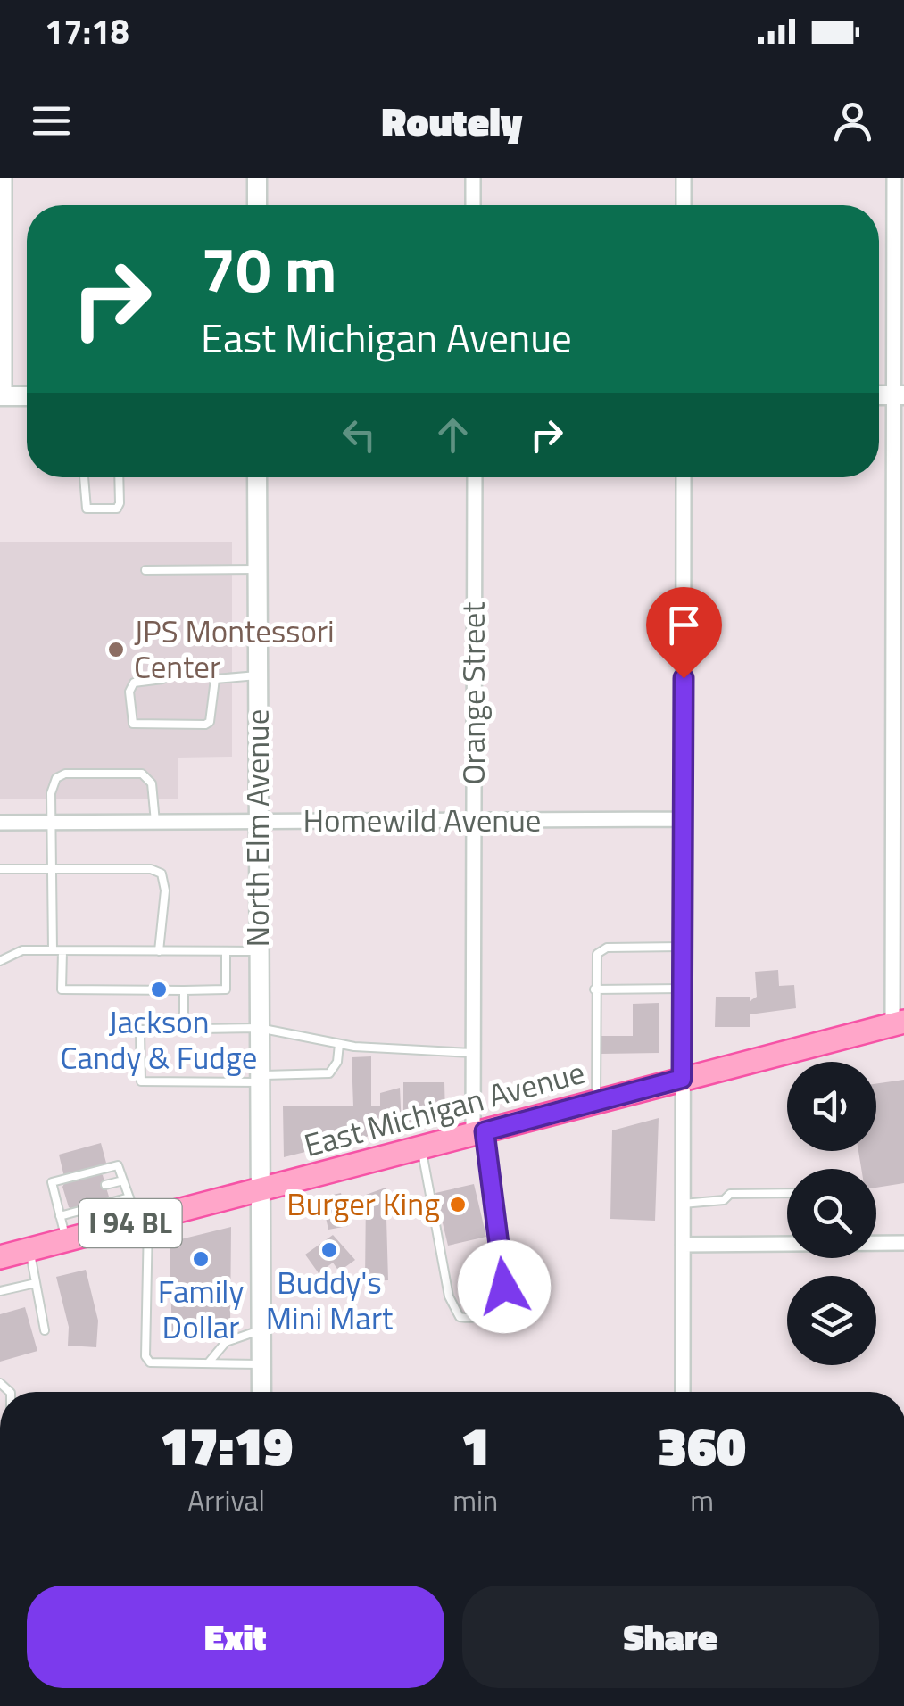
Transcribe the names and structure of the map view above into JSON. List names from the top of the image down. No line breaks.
{"streets":{"main road":["East Michigan Avenue","I 94 BL"],"street":["Orange Street","Homewild Avenue","North Elm Avenue"]},"crossings":[["Orange Street","Homewild Avenue"],["Orange Street","East Michigan Avenue"],["Homewild Avenue","North Elm Avenue"],["North Elm Avenue","East Michigan Avenue"]],"places":["JPS Montessori Center","Jackson Candy & Fudge","Burger King","Buddy's Mini Mart","Family Dollar"],"page":{"status":"17:18","header":"Routely","turn":["70 m","East Michigan Avenue"],"eta":["17:19","Arrival","1","min","360","m"],"buttons":["Exit","Share"]}}
